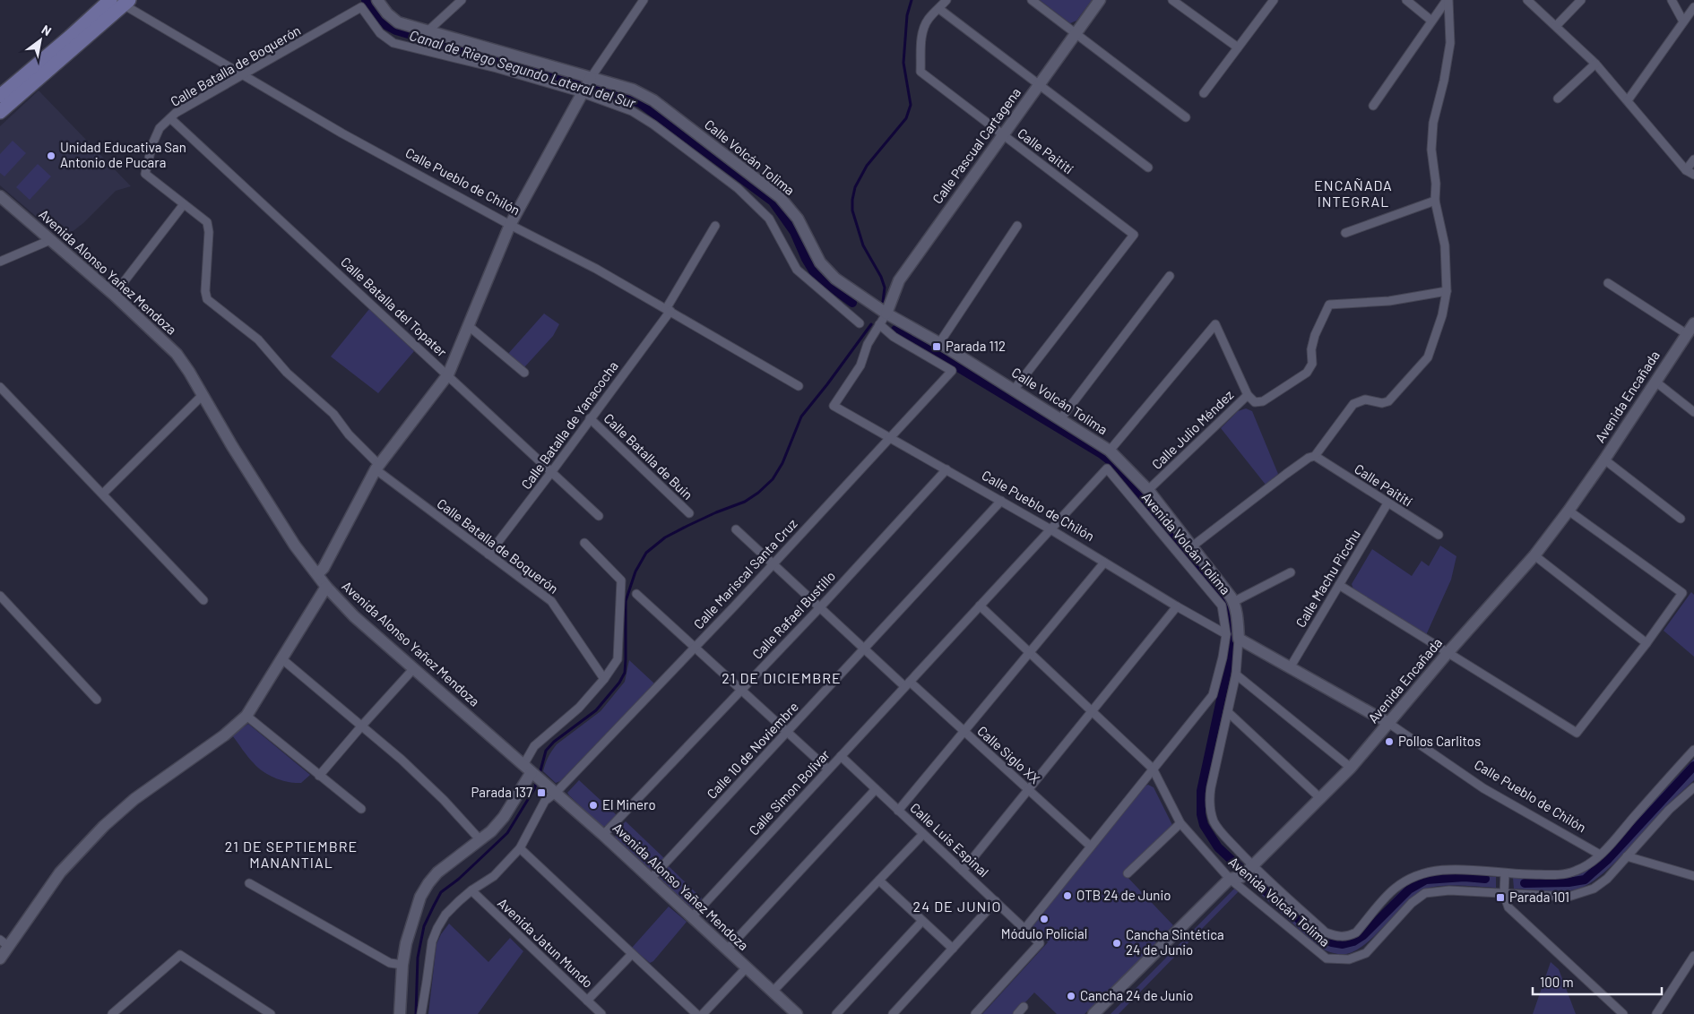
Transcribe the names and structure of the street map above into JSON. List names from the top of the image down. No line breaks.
{"streets":{"main road":["Calle Pascual Cartagena","Calle Volcán Tolima","Calle Pueblo de Chilón","Avenida Alonso Yañez Mendoza","Avenida Encañada"],"street":["Calle Batalla de Boquerón","Calle Paitití","Calle Batalla del Topater","Calle Batalla de Yanacocha","Calle Julio Méndez","Calle Batalla de Buin","Avenida Volcán Tolima","Calle Mariscal Santa Cruz","Calle Machu Picchu","Calle Rafael Bustillo","Calle 10 de Noviembre","Calle Siglo XX","Calle Simon Bolivar","Calle Luis Espinal","Avenida Jatun Mundo"]},"crossings":[["Calle Batalla de Boquerón","Calle Volcán Tolima"],["Calle Batalla de Boquerón","Calle Pueblo de Chilón"],["Calle Batalla de Boquerón","Calle Batalla del Topater"],["Calle Batalla de Boquerón","Calle Batalla de Yanacocha"],["Calle Pascual Cartagena","Calle Paitití"],["Calle Pascual Cartagena","Calle Volcán Tolima"],["Calle Paitití","Calle Volcán Tolima"],["Calle Paitití","Calle Machu Picchu"],["Calle Volcán Tolima","Calle Pueblo de Chilón"],["Calle Volcán Tolima","Calle Julio Méndez"],["Calle Pueblo de Chilón","Avenida Encañada"],["Calle Pueblo de Chilón","Calle Batalla de Yanacocha"],["Calle Pueblo de Chilón","Avenida Volcán Tolima"],["Calle Pueblo de Chilón","Calle Mariscal Santa Cruz"],["Calle Pueblo de Chilón","Calle Machu Picchu"],["Calle Pueblo de Chilón","Calle Rafael Bustillo"],["Calle Pueblo de Chilón","Calle 10 de Noviembre"],["Avenida Alonso Yañez Mendoza","Calle Mariscal Santa Cruz"],["Avenida Alonso Yañez Mendoza","Calle Rafael Bustillo"],["Avenida Alonso Yañez Mendoza","Calle 10 de Noviembre"],["Avenida Alonso Yañez Mendoza","Calle Simon Bolivar"],["Calle Batalla del Topater","Calle Batalla de Yanacocha"],["Avenida Encañada","Avenida Volcán Tolima"],["Calle Batalla de Yanacocha","Calle Batalla de Buin"],["Calle Mariscal Santa Cruz","Calle Siglo XX"],["Calle Mariscal Santa Cruz","Avenida Jatun Mundo"],["Calle Rafael Bustillo","Calle Siglo XX"],["Calle 10 de Noviembre","Calle Siglo XX"],["Calle Siglo XX","Calle Simon Bolivar"],["Calle Simon Bolivar","Calle Luis Espinal"]],"districts":["ENCAÑADA INTEGRAL","21 DE DICIEMBRE","21 DE SEPTIEMBRE MANANTIAL","24 DE JUNIO"],"water":["Canal de Riego Segundo Lateral del Sur"],"places":{"other":["Unidad Educativa San Antonio de Pucara","Pollos Carlitos","El Minero","OTB 24 de Junio","Módulo Policial","Cancha Sintética 24 de Junio","Cancha 24 de Junio"],"transit":["Parada 112","Parada 137","Parada 101"]},"scale_bar":"100 m","north":"top right"}
